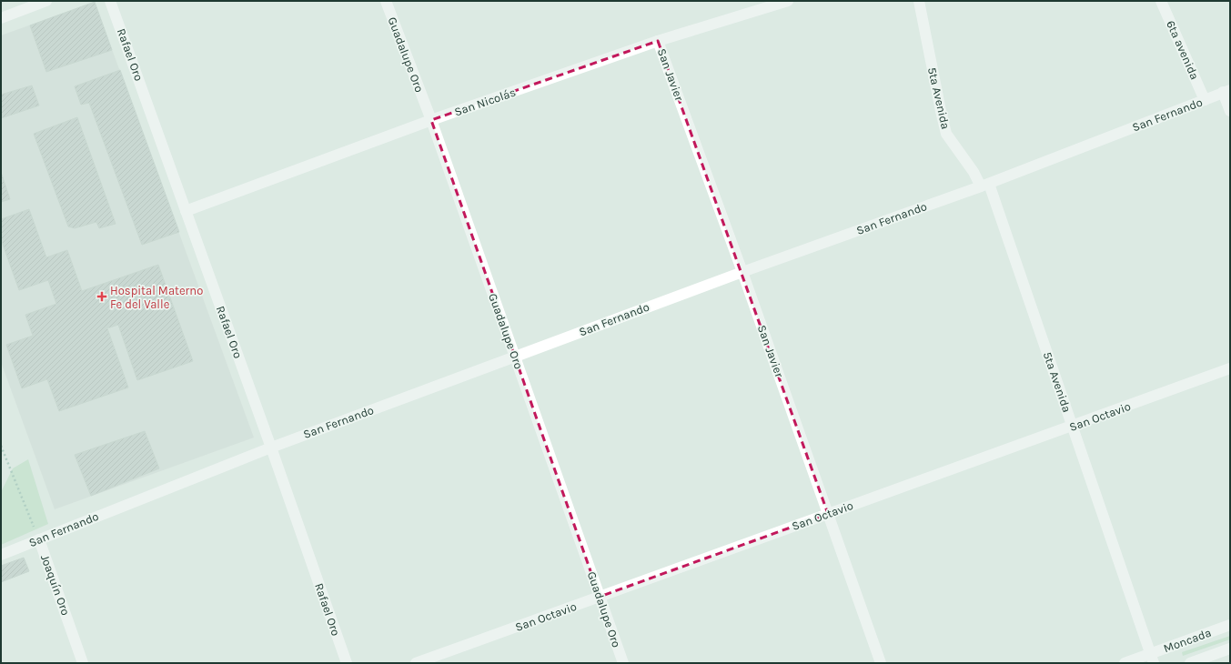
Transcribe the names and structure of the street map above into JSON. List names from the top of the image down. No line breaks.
{"streets":{"street":["6ta avenida","Rafael Oro","Guadalupe Oro","San Javier","5ta Avenida","San Nicolás","San Fernando","San Octavio","Joaquín Oro","Moncada"]},"crossings":[["6ta avenida","San Fernando"],["Rafael Oro","San Nicolás"],["Rafael Oro","San Fernando"],["Guadalupe Oro","San Nicolás"],["Guadalupe Oro","San Fernando"],["Guadalupe Oro","San Octavio"],["San Javier","San Nicolás"],["San Javier","San Fernando"],["San Javier","San Octavio"],["5ta Avenida","San Fernando"],["5ta Avenida","San Octavio"],["5ta Avenida","Moncada"],["San Fernando","Joaquín Oro"]],"places":{"health":["Hospital Materno Fe del Valle"]}}
